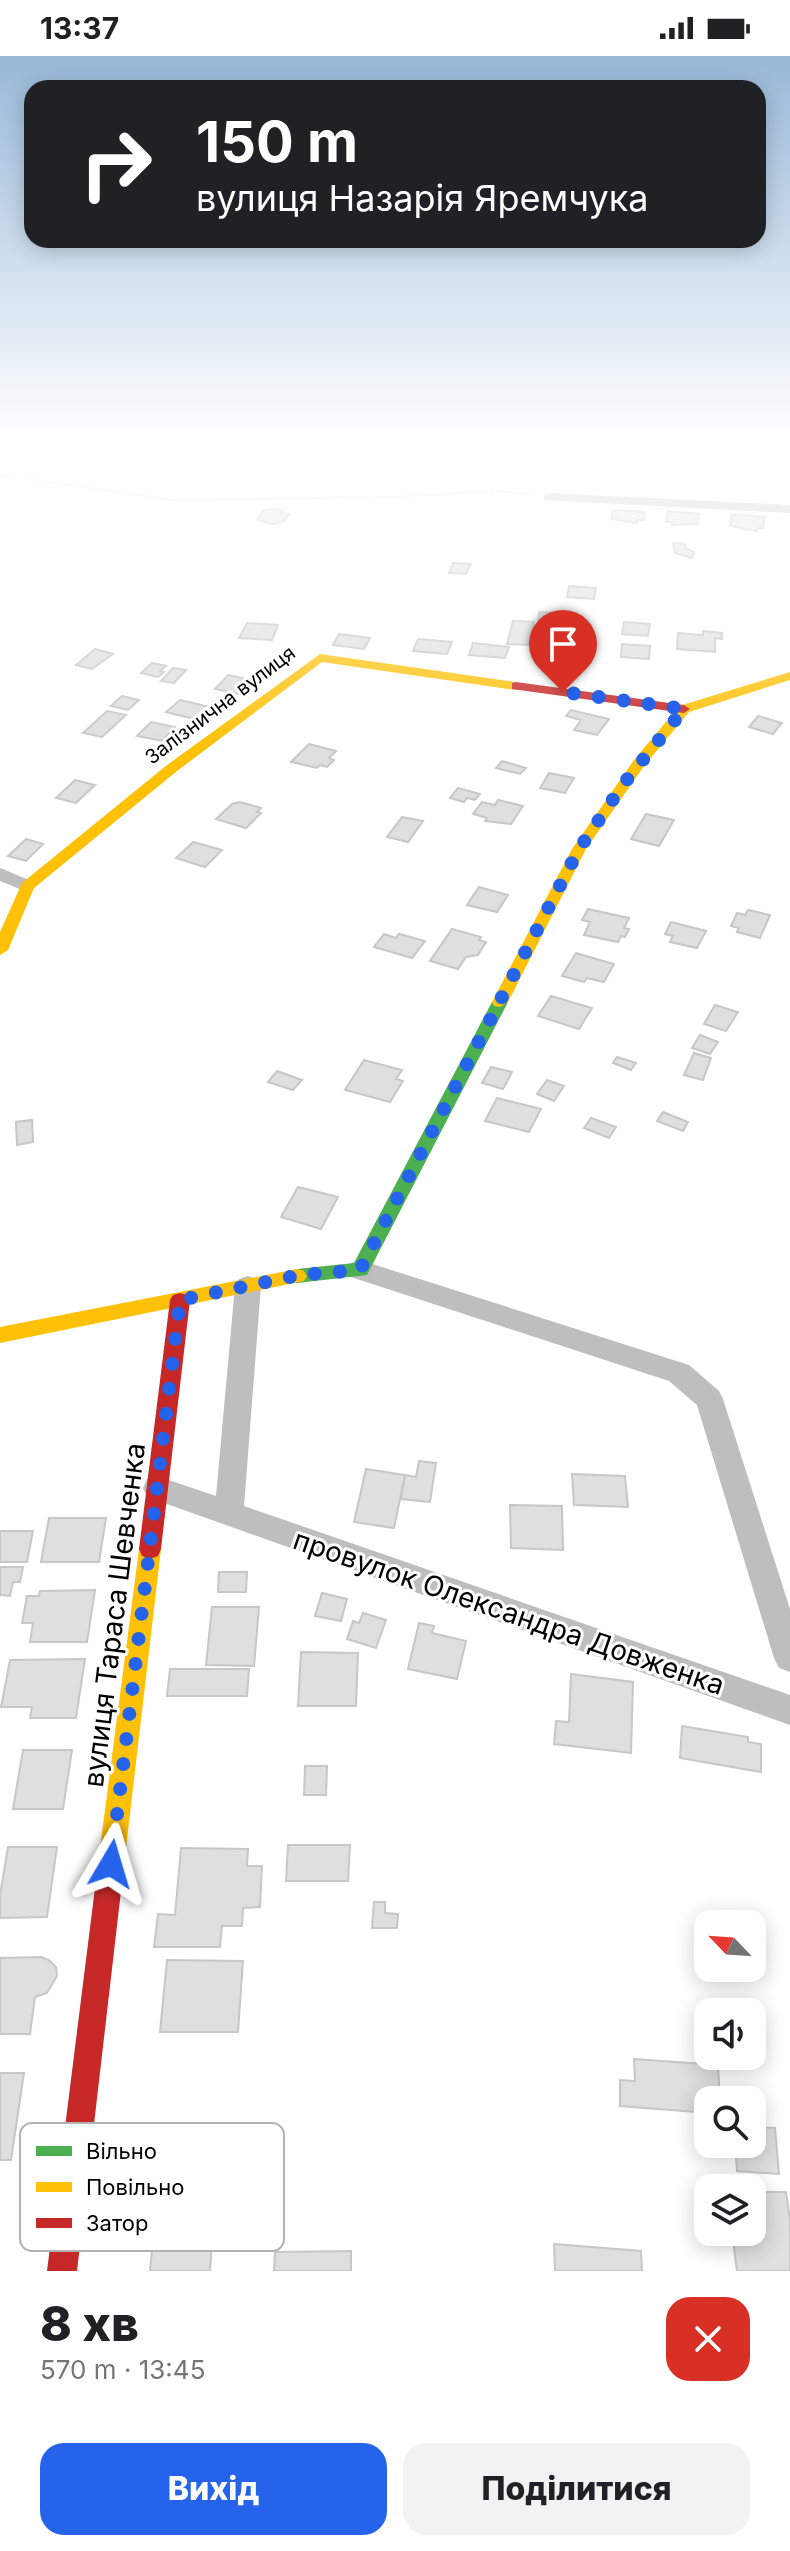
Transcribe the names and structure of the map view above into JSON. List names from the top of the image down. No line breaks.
{"streets":{"street":["Залізнична вулиця","провулок Олександра Довженка","вулиця Тараса Шевченка"]},"crossings":[["провулок Олександра Довженка","вулиця Тараса Шевченка"]],"legend":["Вільно","Повільно","Затор"],"north":"top left","page":{"status":"13:37","turn":["150 m","вулиця Назарія Яремчука"],"heading":["8 хв","570 m · 13:45"],"buttons":["Вихід","Поділитися"]}}
